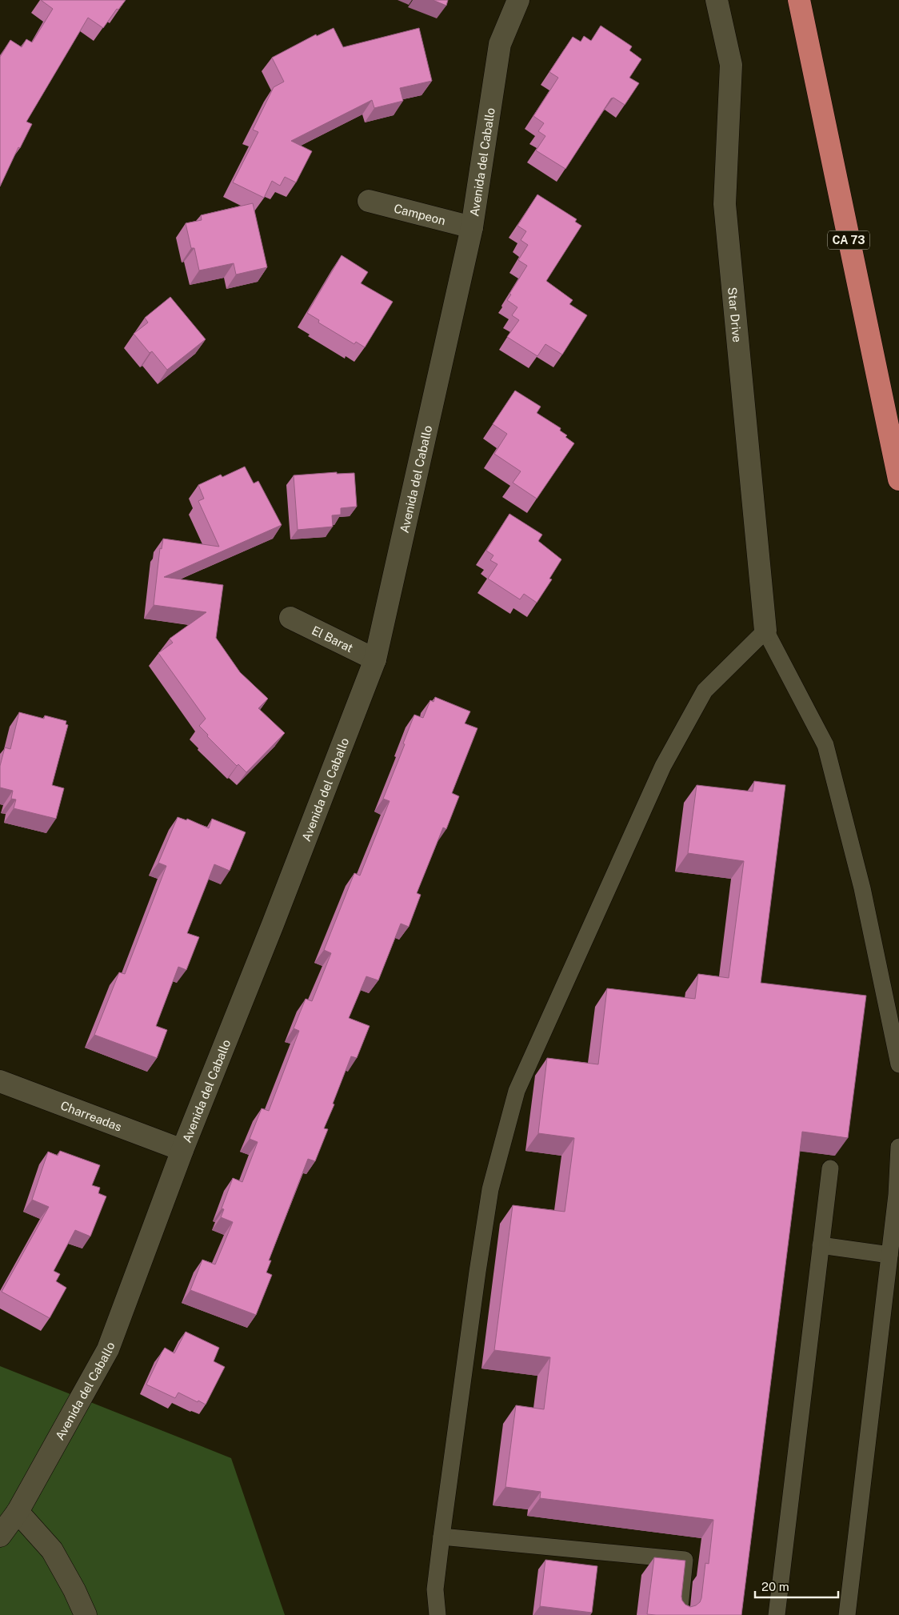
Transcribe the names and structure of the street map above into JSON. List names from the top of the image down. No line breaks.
{"streets":{"highway":["CA 73"],"street":["Avenida del Caballo","Campeon","Star Drive","El Barat","Charreadas"]},"crossings":[["Avenida del Caballo","Campeon"],["Avenida del Caballo","El Barat"],["Avenida del Caballo","Charreadas"]],"scale_bar":"20 m"}
